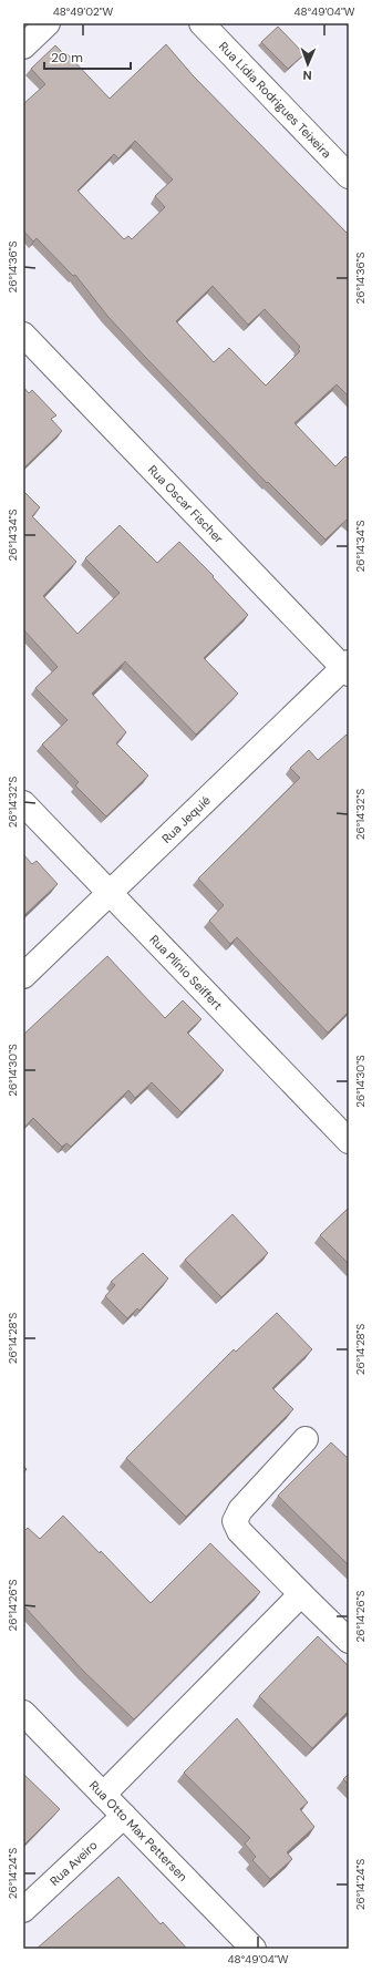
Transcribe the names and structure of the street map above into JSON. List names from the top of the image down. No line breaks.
{"streets":{"street":["Rua Lídia Rodrigues Teixeira","Rua Oscar Fischer","Rua Jequié","Rua Plínio Seiffert","Rua Otto Max Pettersen","Rua Aveiro"]},"crossings":[["Rua Oscar Fischer","Rua Jequié"],["Rua Jequié","Rua Plínio Seiffert"],["Rua Otto Max Pettersen","Rua Aveiro"]],"scale_bar":"20 m","north":"bottom","coordinates":["48°49'02\"W","48°49'04\"W","26°14'36\"S","26°14'34\"S","26°14'32\"S","26°14'30\"S","26°14'28\"S","26°14'26\"S","26°14'24\"S"]}
